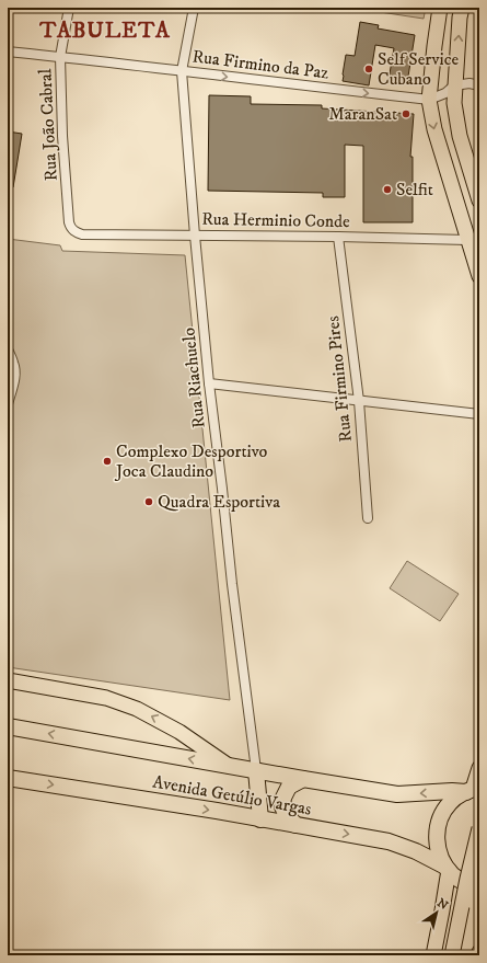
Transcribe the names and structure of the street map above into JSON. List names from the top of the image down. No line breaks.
{"streets":{"highway":["Avenida Getúlio Vargas"],"street":["Rua Firmino da Paz","Rua João Cabral","Rua Herminio Conde","Rua Riachuelo","Rua Firmino Pires"]},"crossings":[["Rua Firmino da Paz","Rua João Cabral"],["Rua Firmino da Paz","Rua Riachuelo"],["Rua João Cabral","Rua Herminio Conde"],["Rua Herminio Conde","Rua Riachuelo"],["Rua Herminio Conde","Rua Firmino Pires"],["Rua Riachuelo","Avenida Getúlio Vargas"]],"one_way":["Rua Firmino da Paz"],"districts":["TABULETA"],"places":["Self Service Cubano","MaranSat","Selfit","Complexo Desportivo Joca Claudino","Quadra Esportiva"],"north":"top right"}
